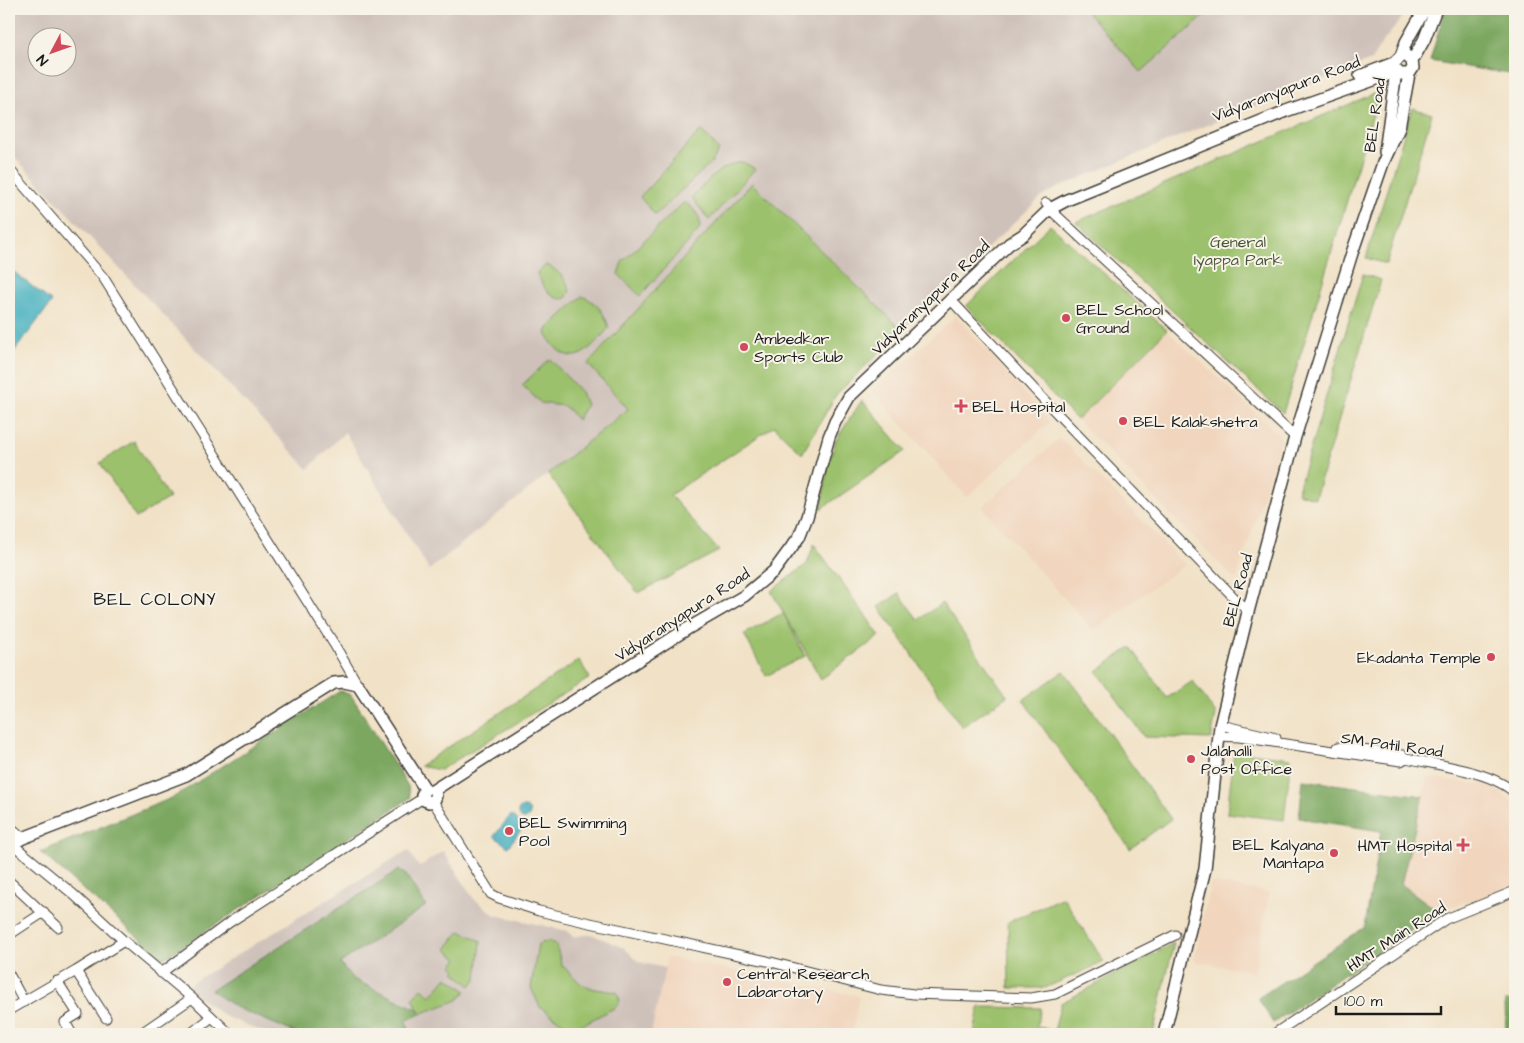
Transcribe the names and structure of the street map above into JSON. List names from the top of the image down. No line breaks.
{"streets":{"main road":["Vidyaranyapura Road","BEL Road"],"street":["SM Patil Road","HMT Main Road"]},"crossings":[["Vidyaranyapura Road","BEL Road"],["BEL Road","SM Patil Road"]],"districts":["BEL COLONY"],"parks":["General Iyappa Park"],"places":{"other":["BEL School Ground","Ambedkar Sports Club","BEL Kalakshetra","Ekadanta Temple","Jalahalli Post Office","BEL Swimming Pool","BEL Kalyana Mantapa","Central Research Labarotary"],"health":["BEL Hospital","HMT Hospital"]},"scale_bar":"100 m","north":"bottom left"}
